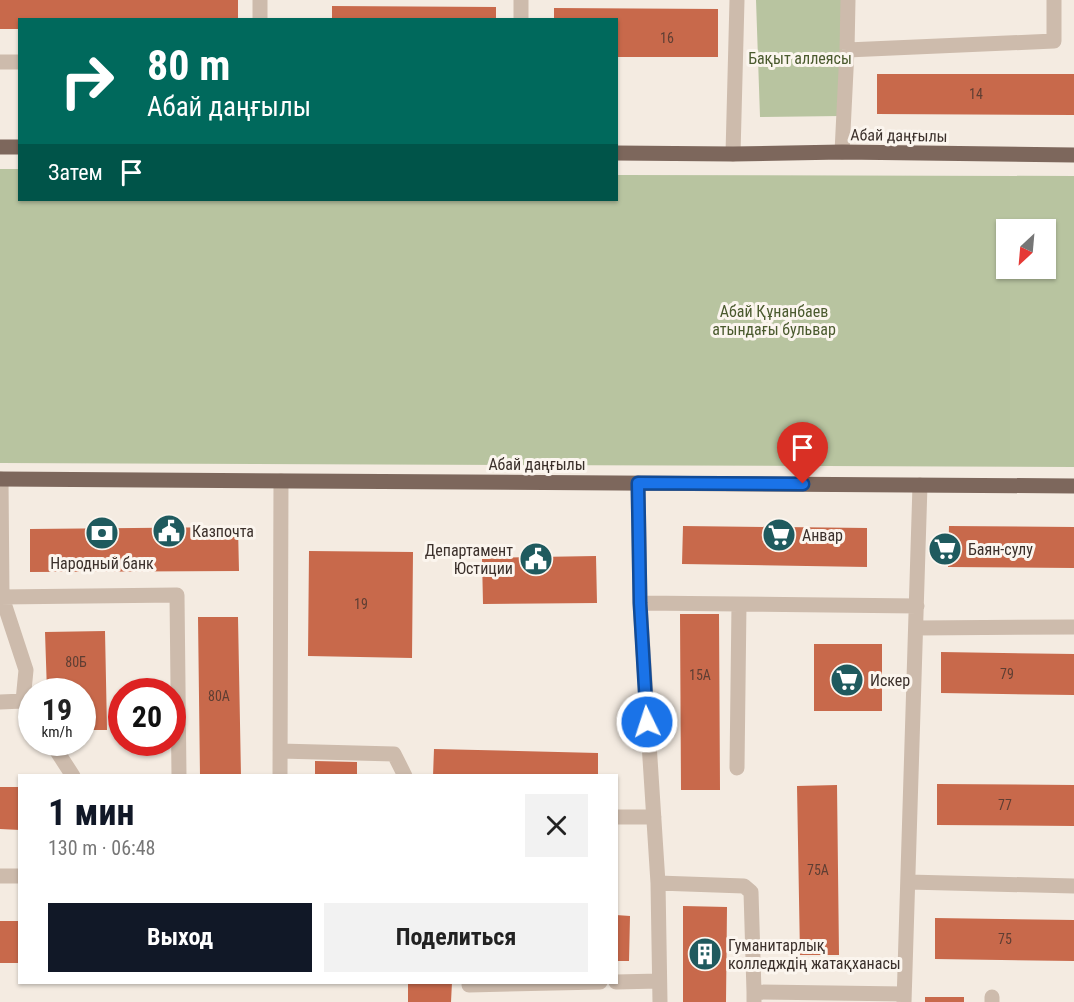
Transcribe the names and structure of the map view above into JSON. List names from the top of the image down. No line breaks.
{"streets":{"main road":["Абай даңғылы"]},"parks":["Бақыт аллеясы","Абай Құнанбаев атындағы бульвар"],"places":{"public building":["Казпочта","Департамент Юстиции"],"bank":["Народный банк"],"supermarket":["Анвар","Баян-сулу","Искер"],"building":["Гуманитарлық колледждің жатақханасы"]},"house_numbers":["16","14","19","80Б","79","15А","80А","77","75А","75"],"north":"bottom left","page":{"turn":["80 m","Абай даңғылы"],"then":"Затем","speed":"19 km/h","limit":"20","heading":["1 мин","130 m · 06:48"],"buttons":["Выход","Поделиться"]}}
